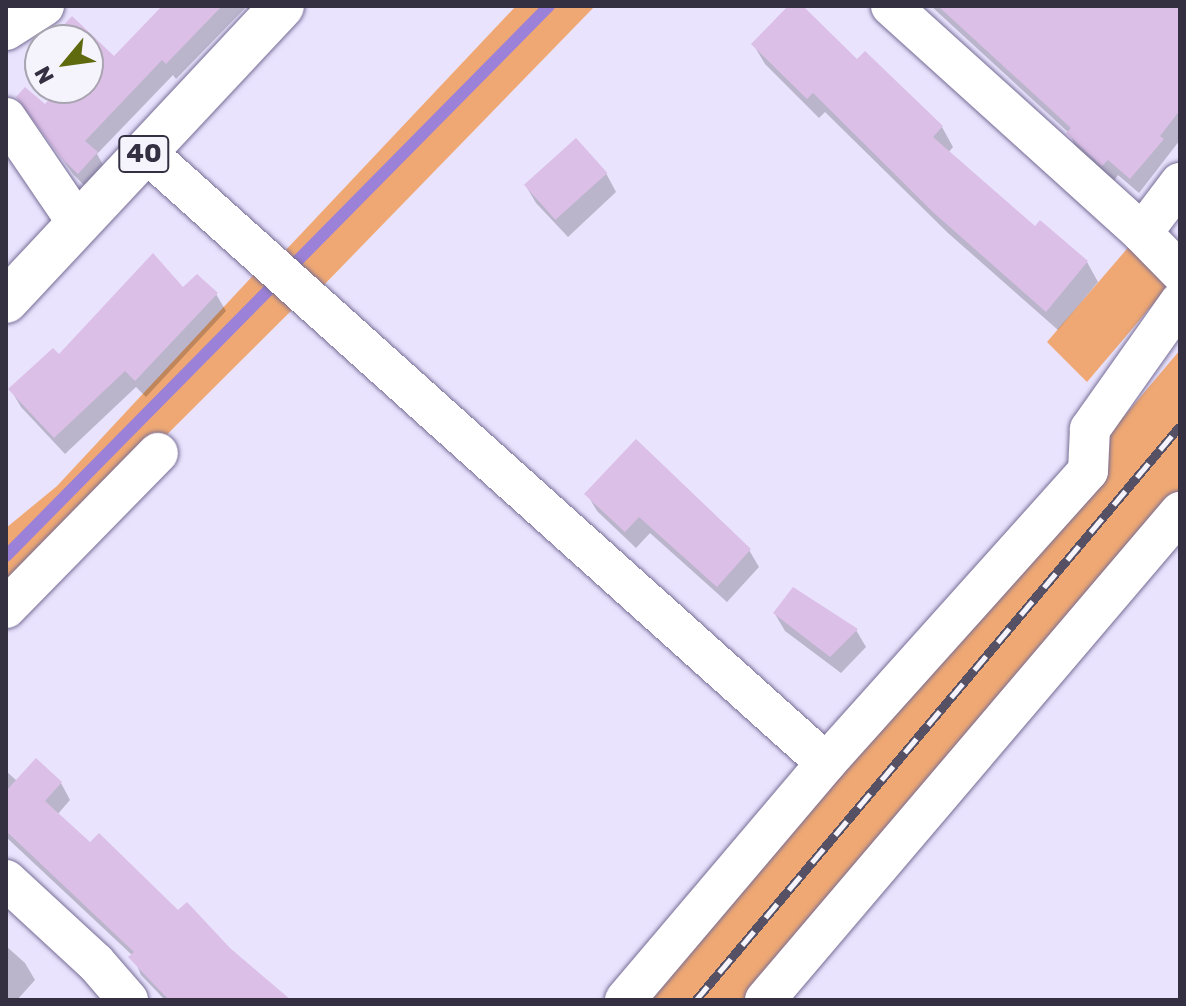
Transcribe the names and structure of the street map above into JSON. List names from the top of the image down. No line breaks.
{"streets":{"main road":["40"]},"north":"bottom left"}
